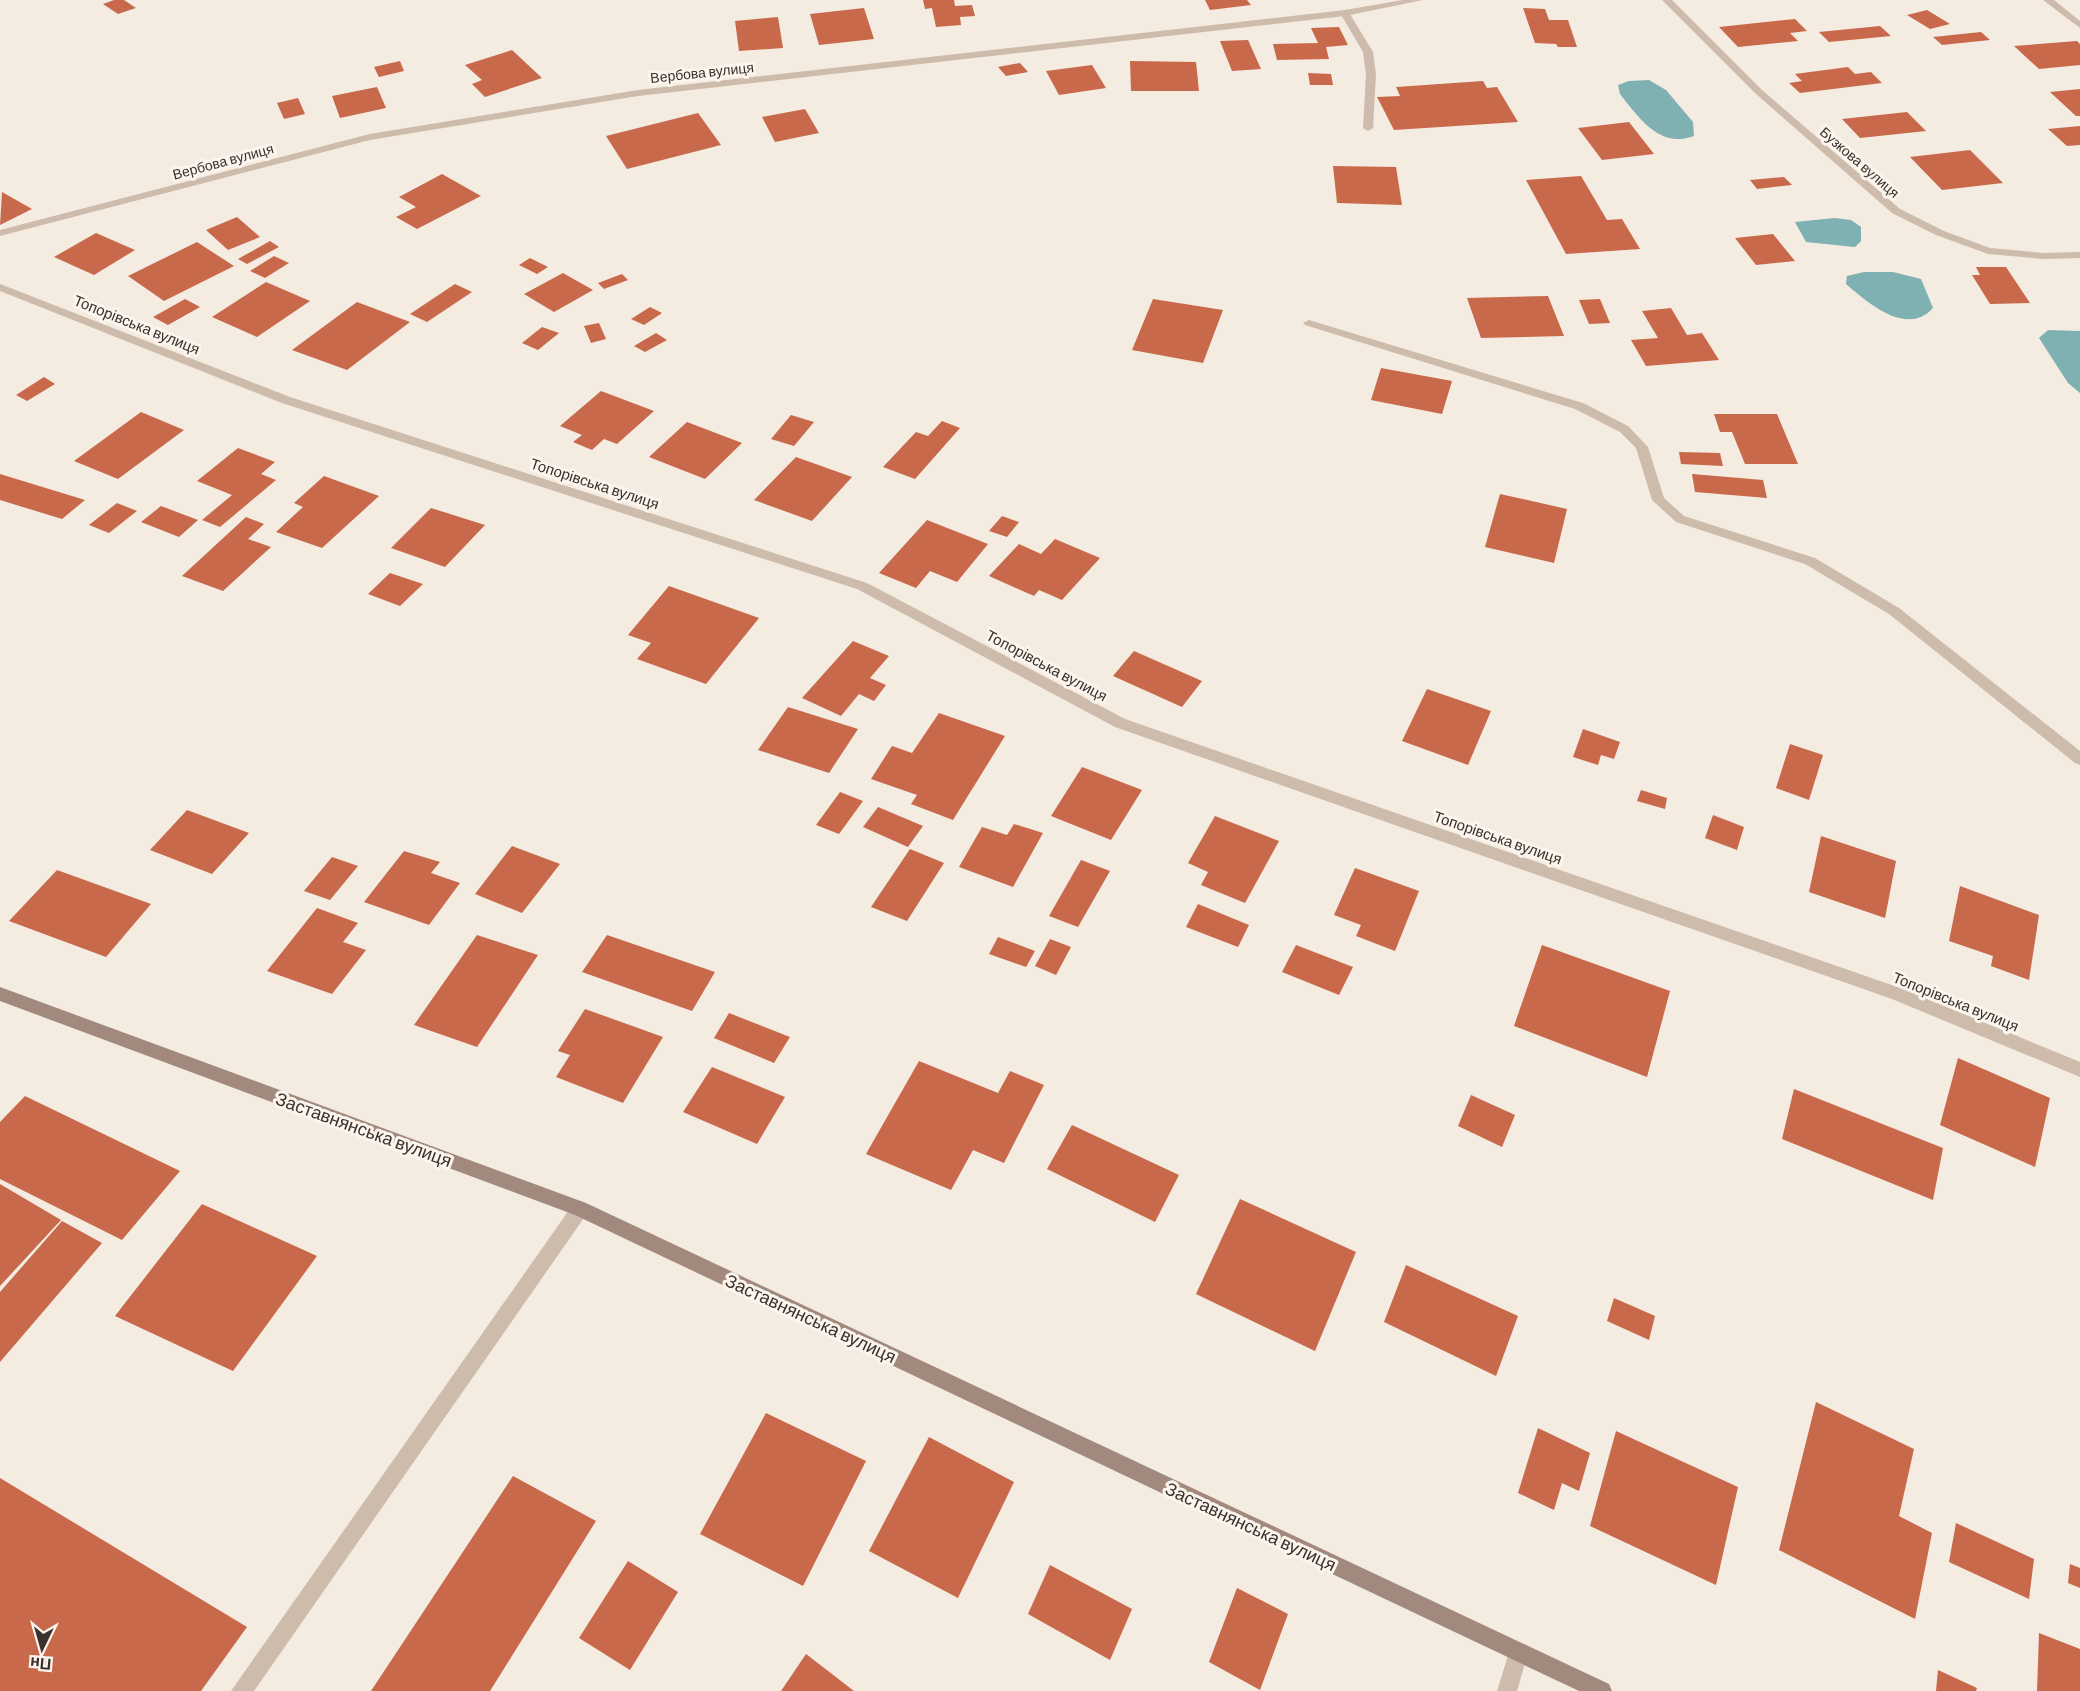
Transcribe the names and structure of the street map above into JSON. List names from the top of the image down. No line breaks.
{"streets":{"street":["Вербова вулиця","Бузкова вулиця","Топорівська вулиця","Заставнянська вулиця"]},"north":"bottom"}
